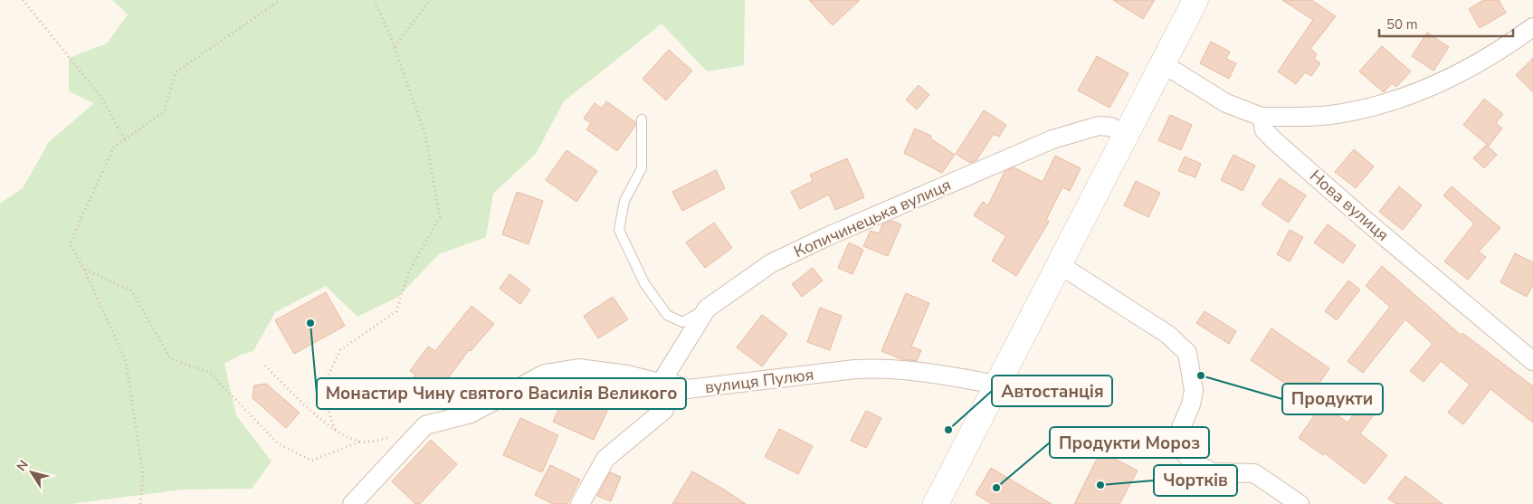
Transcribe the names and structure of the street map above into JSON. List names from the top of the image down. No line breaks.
{"streets":{"street":["Нова вулиця","Копичинецька вулиця","вулиця Пулюя"]},"crossings":[["Копичинецька вулиця","вулиця Пулюя"]],"places":["Монастир Чину святого Василія Великого","Продукти","Автостанція","Чортків","Продукти Мороз"],"scale_bar":"50 m","north":"top left"}
